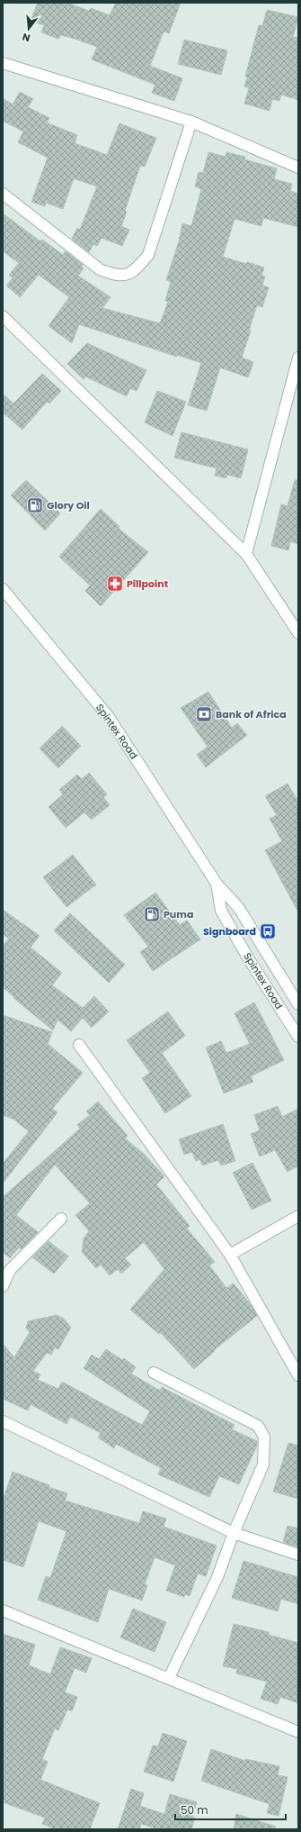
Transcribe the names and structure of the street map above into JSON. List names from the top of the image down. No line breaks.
{"streets":{"street":["Spintex Road"]},"places":{"fuel station":["Glory Oil","Puma"],"pharmacy":["Pillpoint"],"bank":["Bank of Africa"],"bus stop":["Signboard"]},"scale_bar":"50 m","north":"bottom"}
